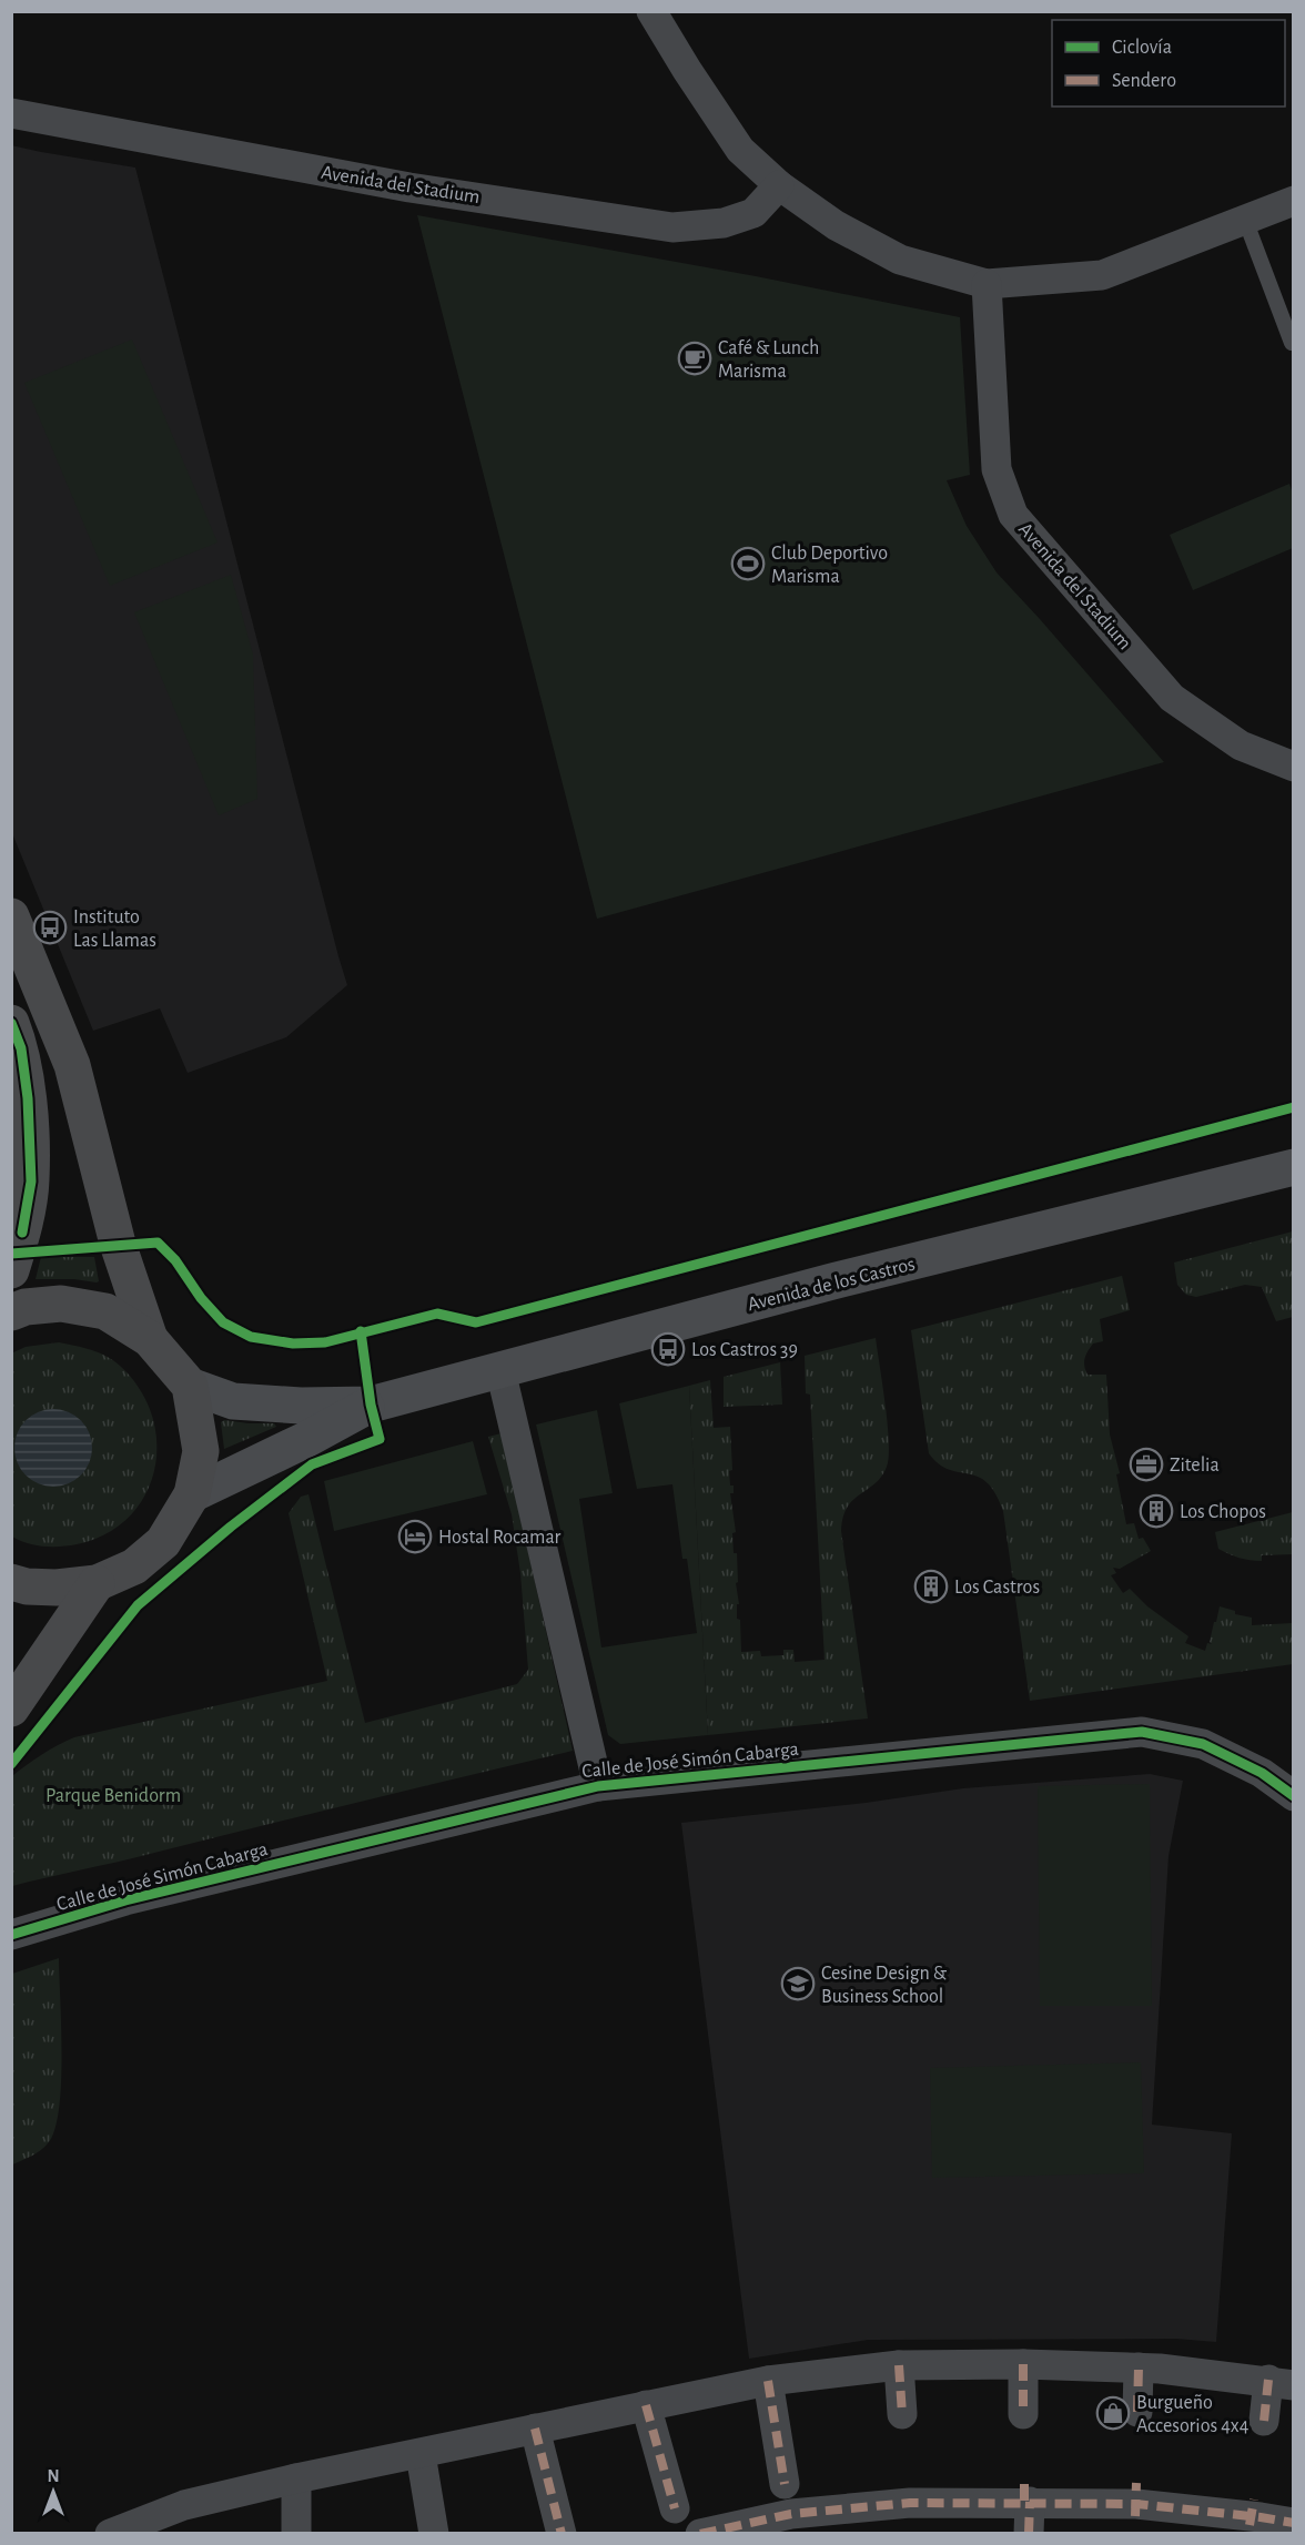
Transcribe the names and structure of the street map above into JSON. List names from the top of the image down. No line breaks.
{"streets":{"main road":["Avenida de los Castros"],"street":["Avenida del Stadium","Calle de José Simón Cabarga"]},"parks":["Parque Benidorm"],"places":{"cafe":["Café & Lunch Marisma"],"sports":["Club Deportivo Marisma"],"bus stop":["Instituto Las Llamas","Los Castros 39"],"office":["Zitelia"],"building":["Los Chopos","Los Castros"],"hotel":["Hostal Rocamar"],"school or university":["Cesine Design & Business School"],"shop":["Burgueño Accesorios 4x4"]},"legend":["Ciclovía","Sendero"],"north":"top"}
